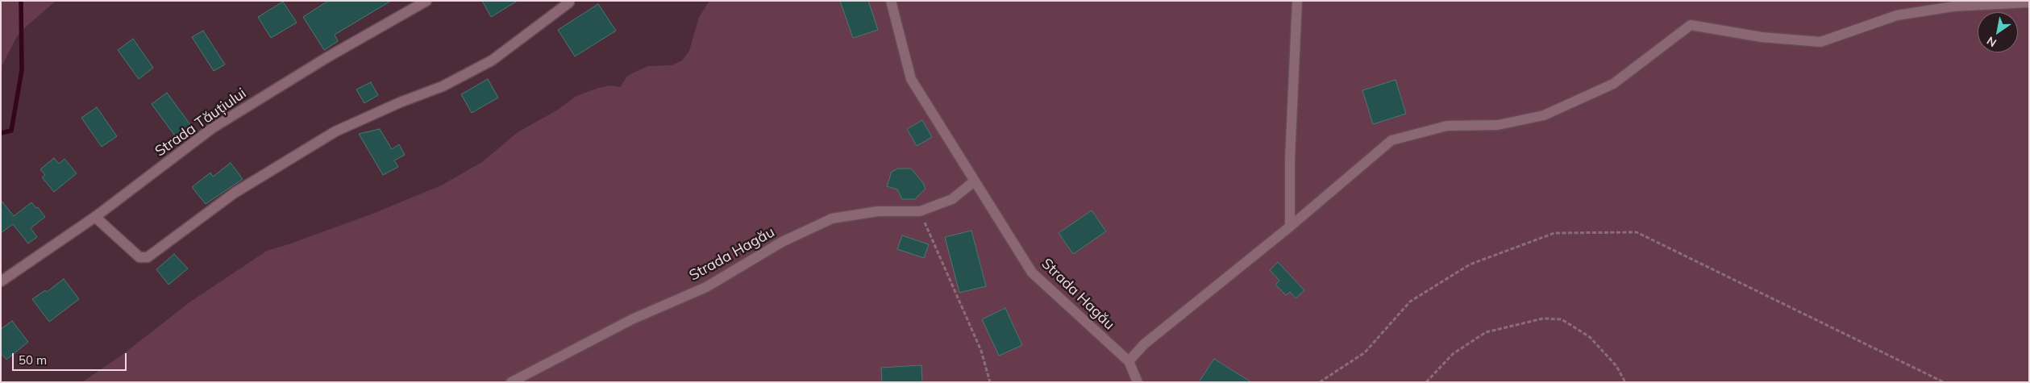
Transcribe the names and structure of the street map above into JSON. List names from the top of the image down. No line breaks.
{"streets":{"street":["Strada Tăuțiului","Strada Hagău"]},"scale_bar":"50 m","north":"bottom left"}
